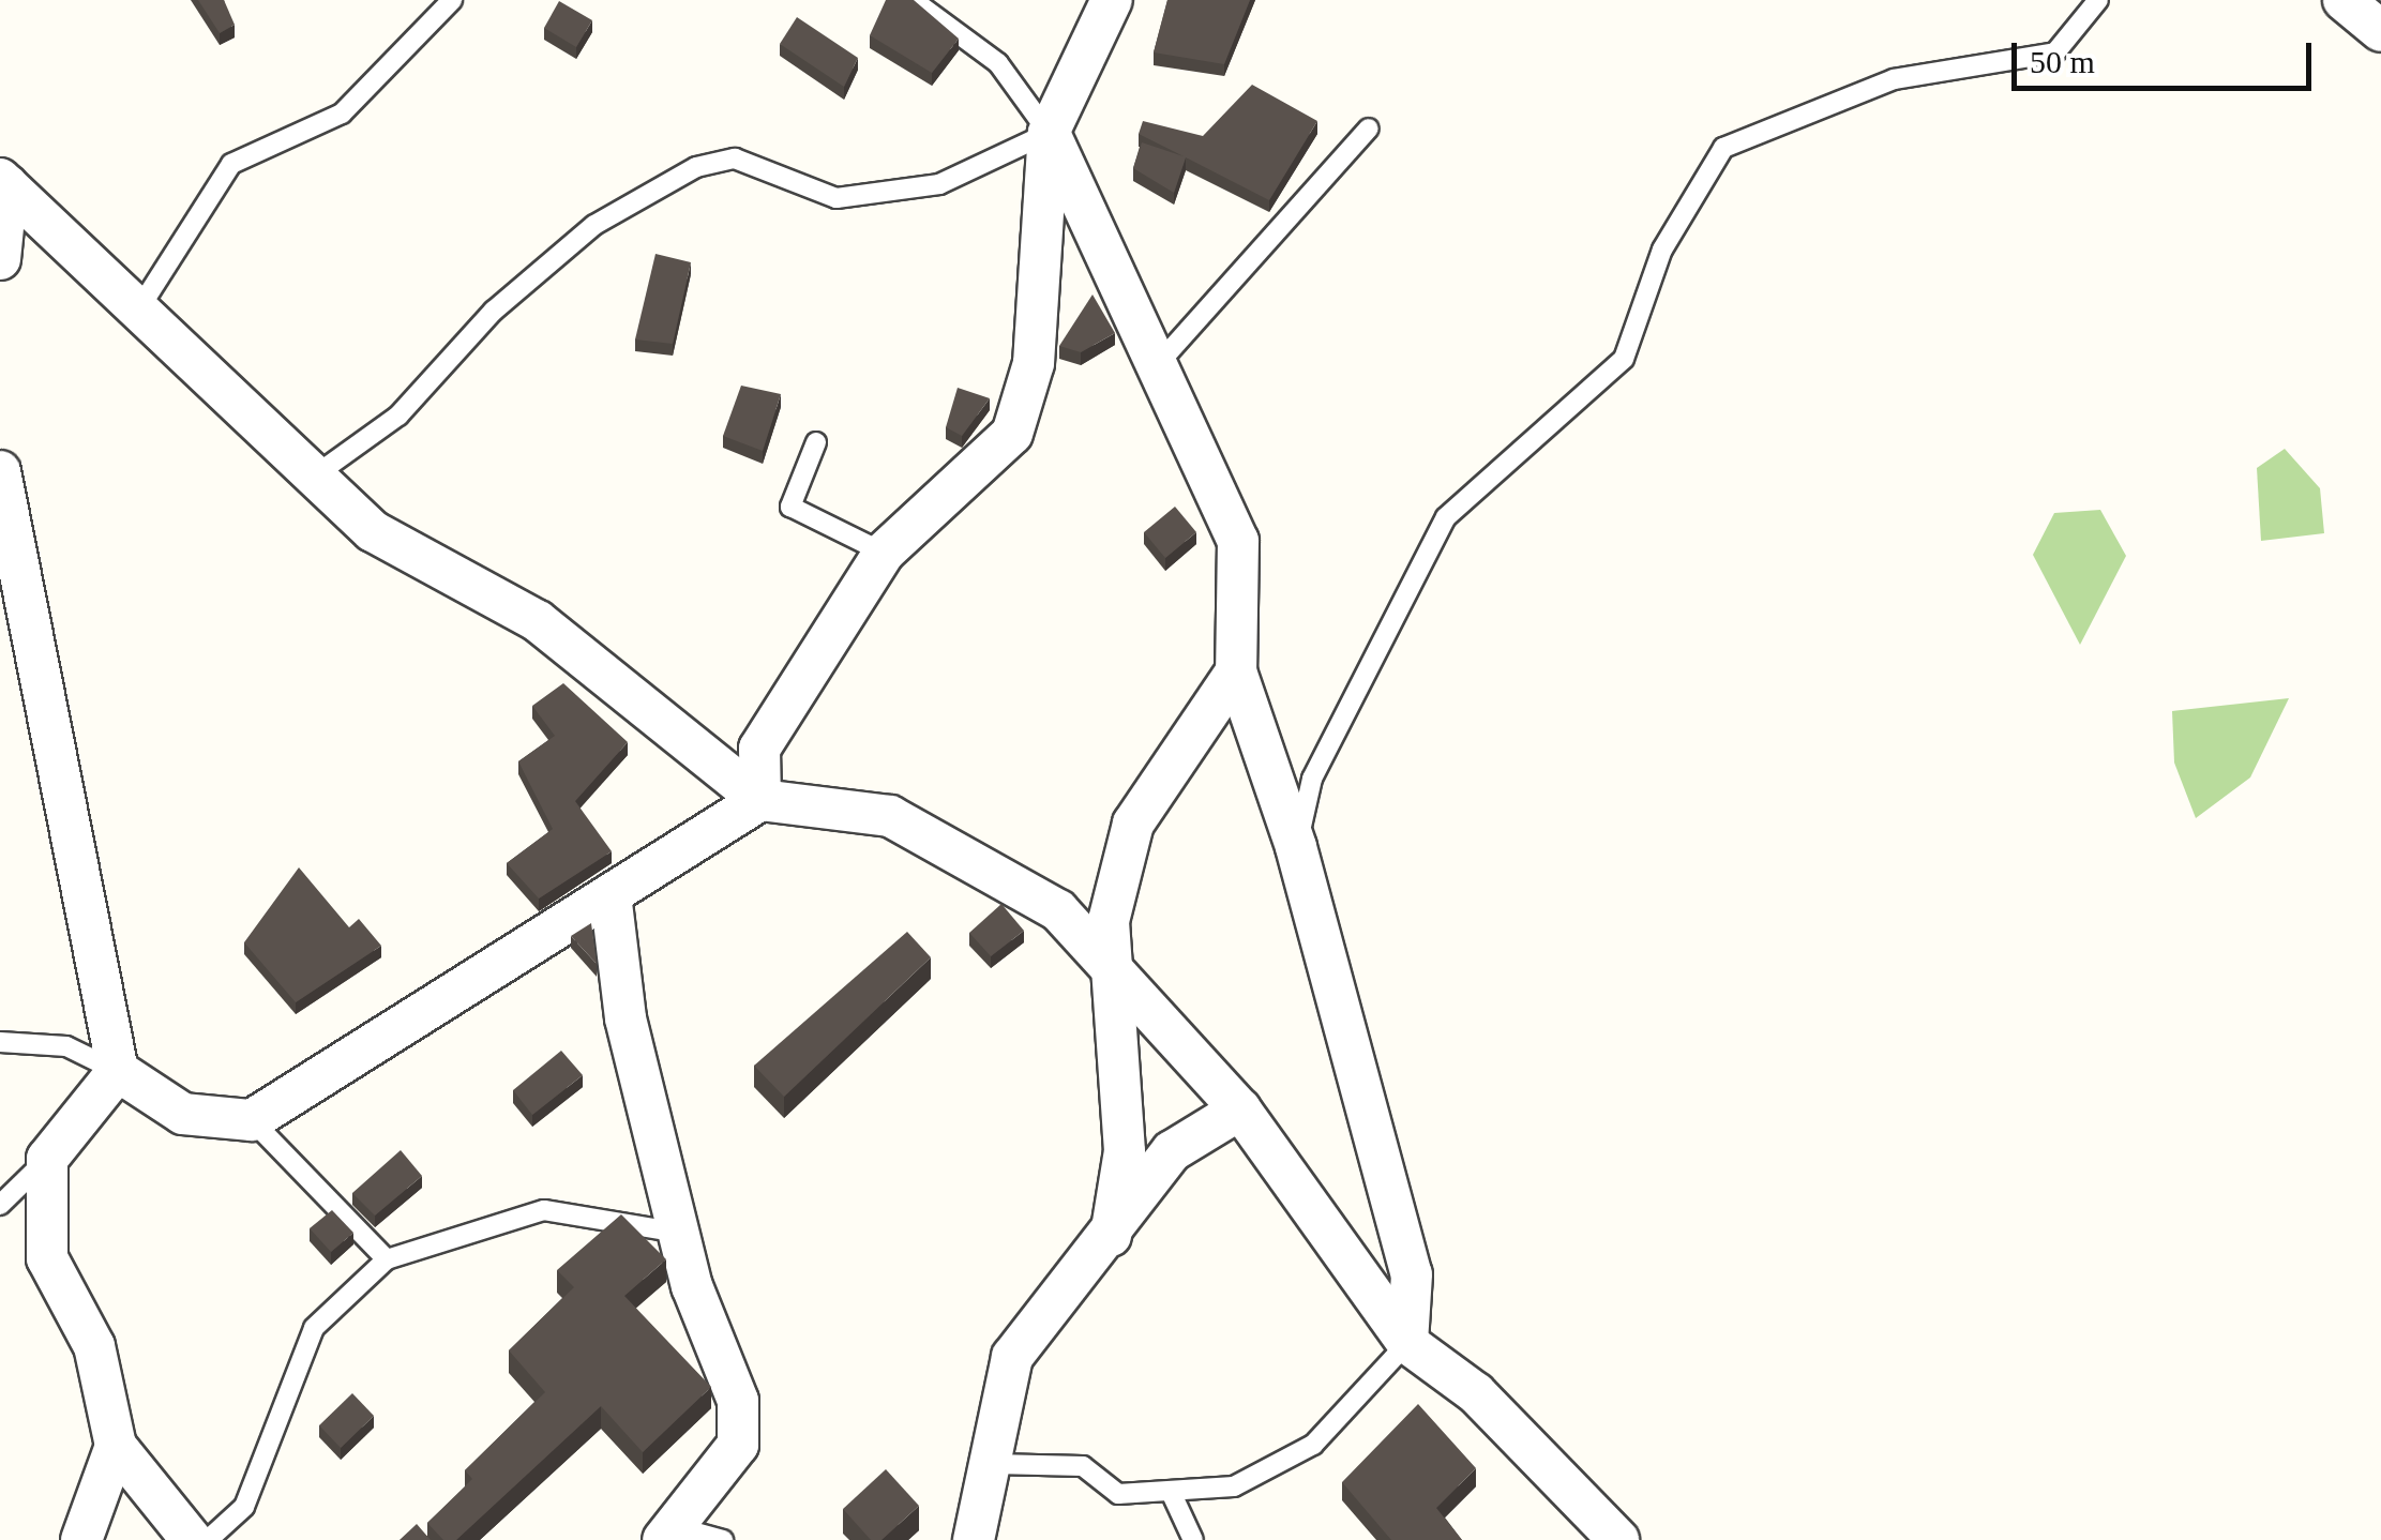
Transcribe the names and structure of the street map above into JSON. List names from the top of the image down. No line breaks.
{"scale_bar":"50 m"}
